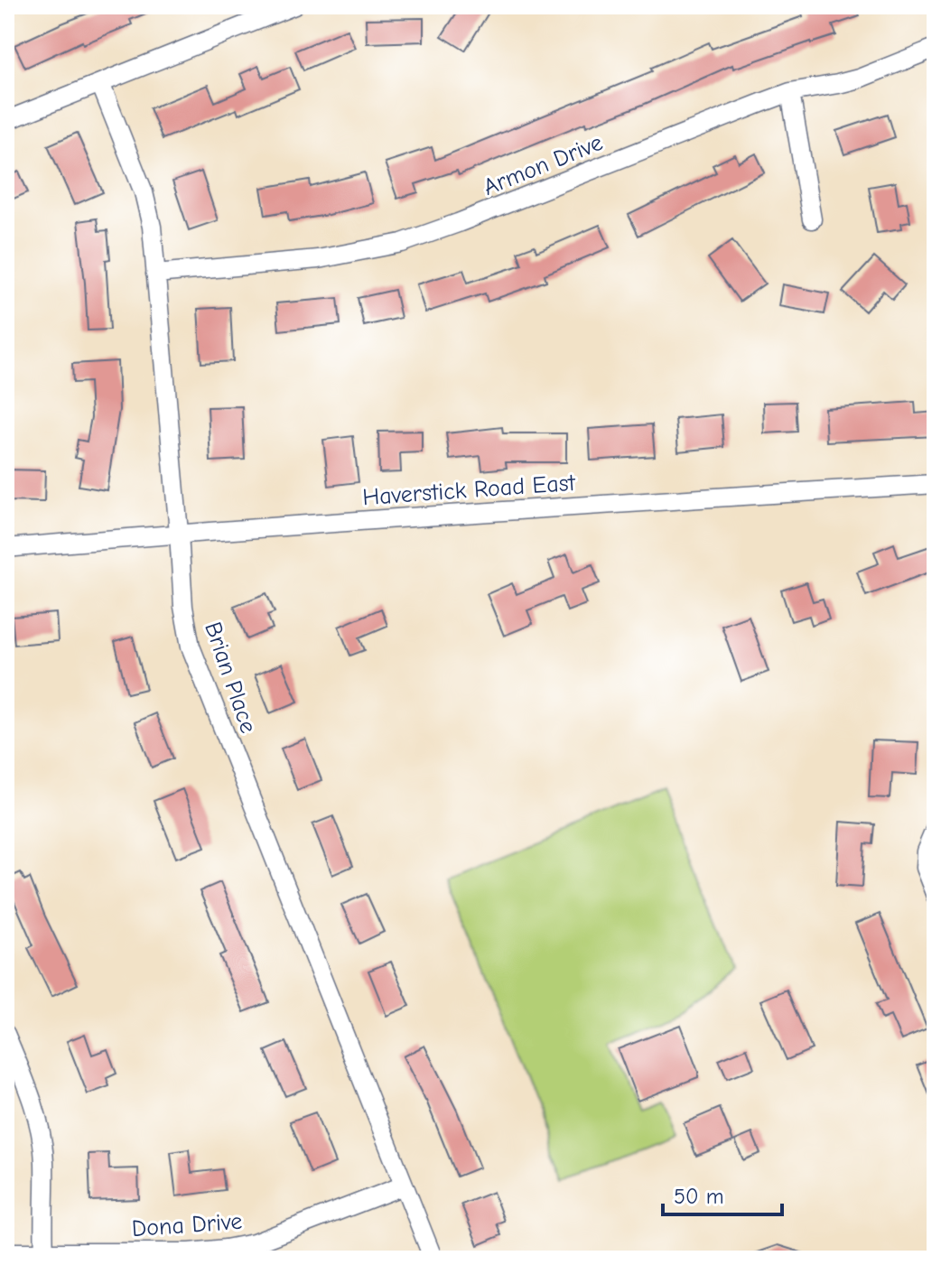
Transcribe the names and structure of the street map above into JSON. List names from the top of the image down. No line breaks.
{"streets":{"street":["Armon Drive","Haverstick Road East","Brian Place","Dona Drive"]},"crossings":[["Armon Drive","Brian Place"],["Haverstick Road East","Brian Place"],["Brian Place","Dona Drive"]],"scale_bar":"50 m"}
